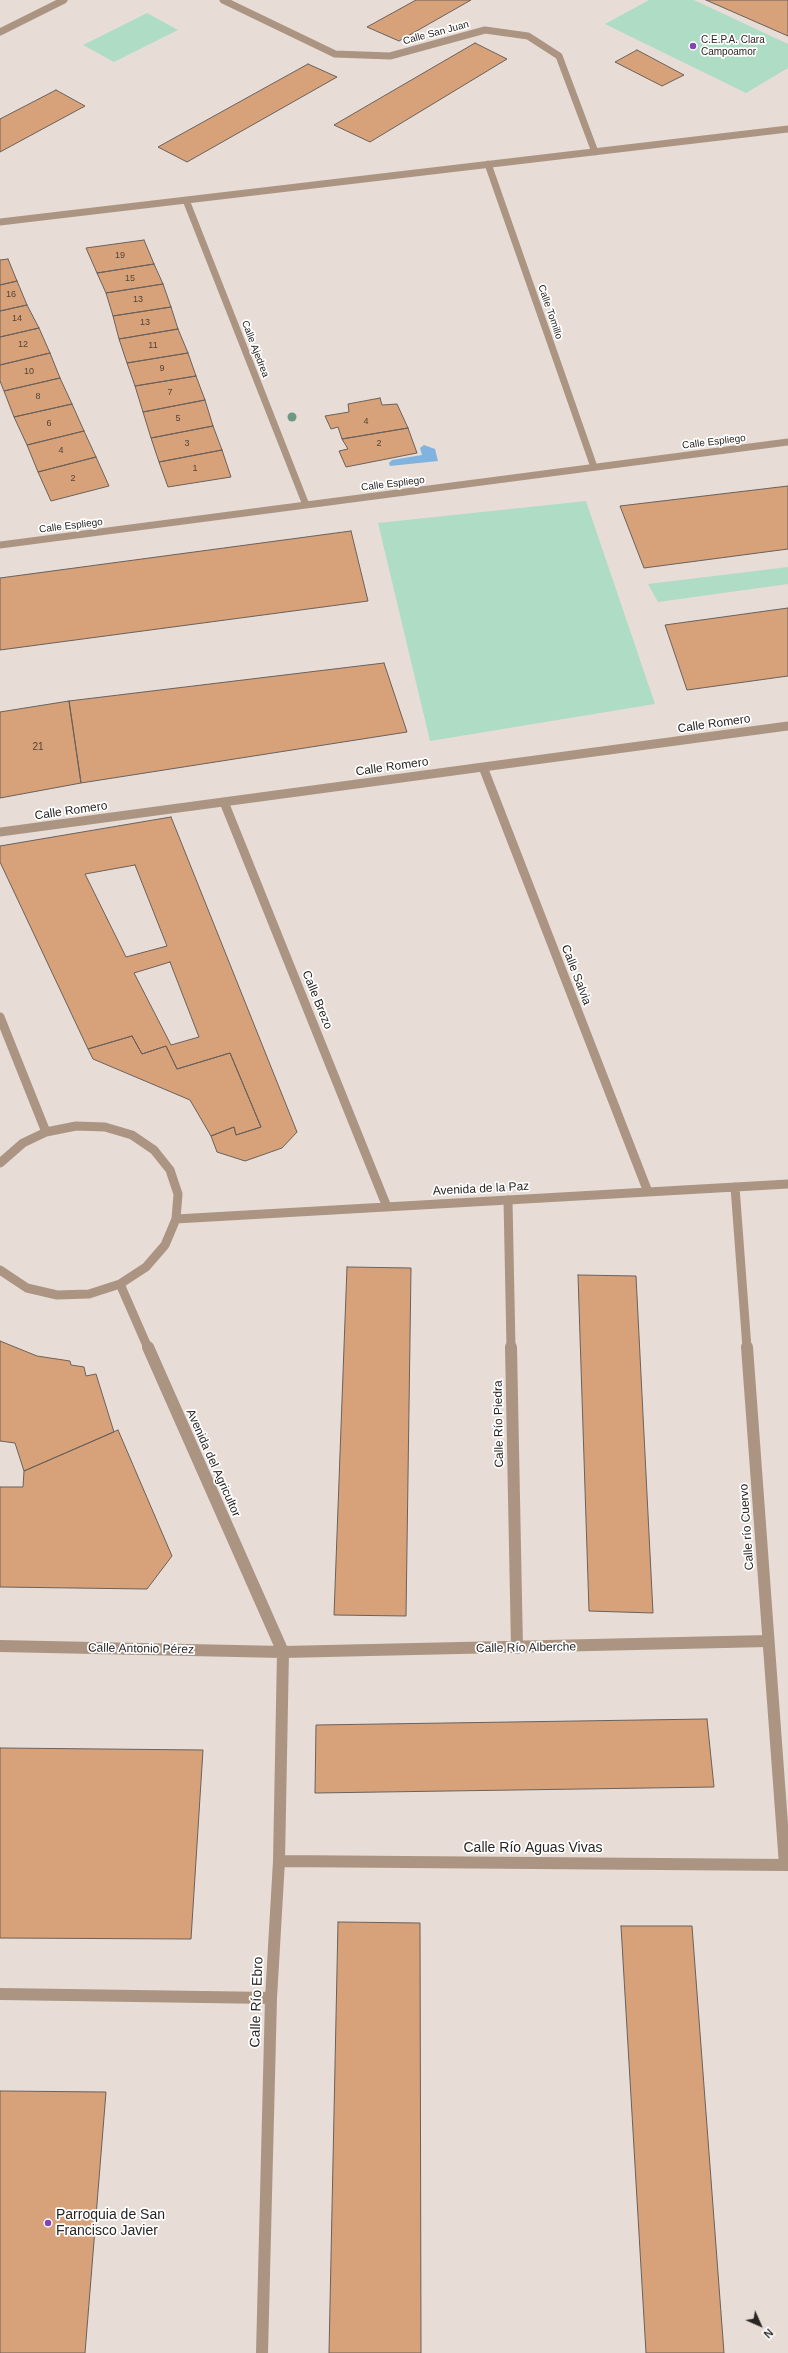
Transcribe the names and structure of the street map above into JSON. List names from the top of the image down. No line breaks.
{"streets":{"street":["Calle San Juan","Calle Tomillo","Calle Ajedrea","Calle Espliego","Calle Romero","Calle Salvia","Calle Brezo","Avenida de la Paz","Calle Río Piedra","Avenida del Agricultor","Calle río Cuervo","Calle Río Alberche","Calle Antonio Pérez","Calle Río Aguas Vivas","Calle Río Ebro"]},"crossings":[["Calle Tomillo","Calle Espliego"],["Calle Ajedrea","Calle Espliego"],["Calle Romero","Calle Salvia"],["Calle Romero","Calle Brezo"],["Calle Salvia","Avenida de la Paz"],["Calle Brezo","Avenida de la Paz"],["Avenida de la Paz","Calle Río Piedra"],["Avenida de la Paz","Calle río Cuervo"],["Calle Río Piedra","Calle Río Alberche"],["Avenida del Agricultor","Calle Río Alberche"],["Avenida del Agricultor","Calle Antonio Pérez"],["Avenida del Agricultor","Calle Río Ebro"],["Calle río Cuervo","Calle Río Alberche"],["Calle río Cuervo","Calle Río Aguas Vivas"],["Calle Río Alberche","Calle Antonio Pérez"],["Calle Río Alberche","Calle Río Ebro"],["Calle Antonio Pérez","Calle Río Ebro"],["Calle Río Aguas Vivas","Calle Río Ebro"]],"places":["C.E.P.A. Clara Campoamor","Parroquia de San Francisco Javier"],"house_numbers":["19","15","16","13","14","13","12","11","9","10","7","8","5","4","6","3","2","4","1","2","21"],"north":"bottom right"}
